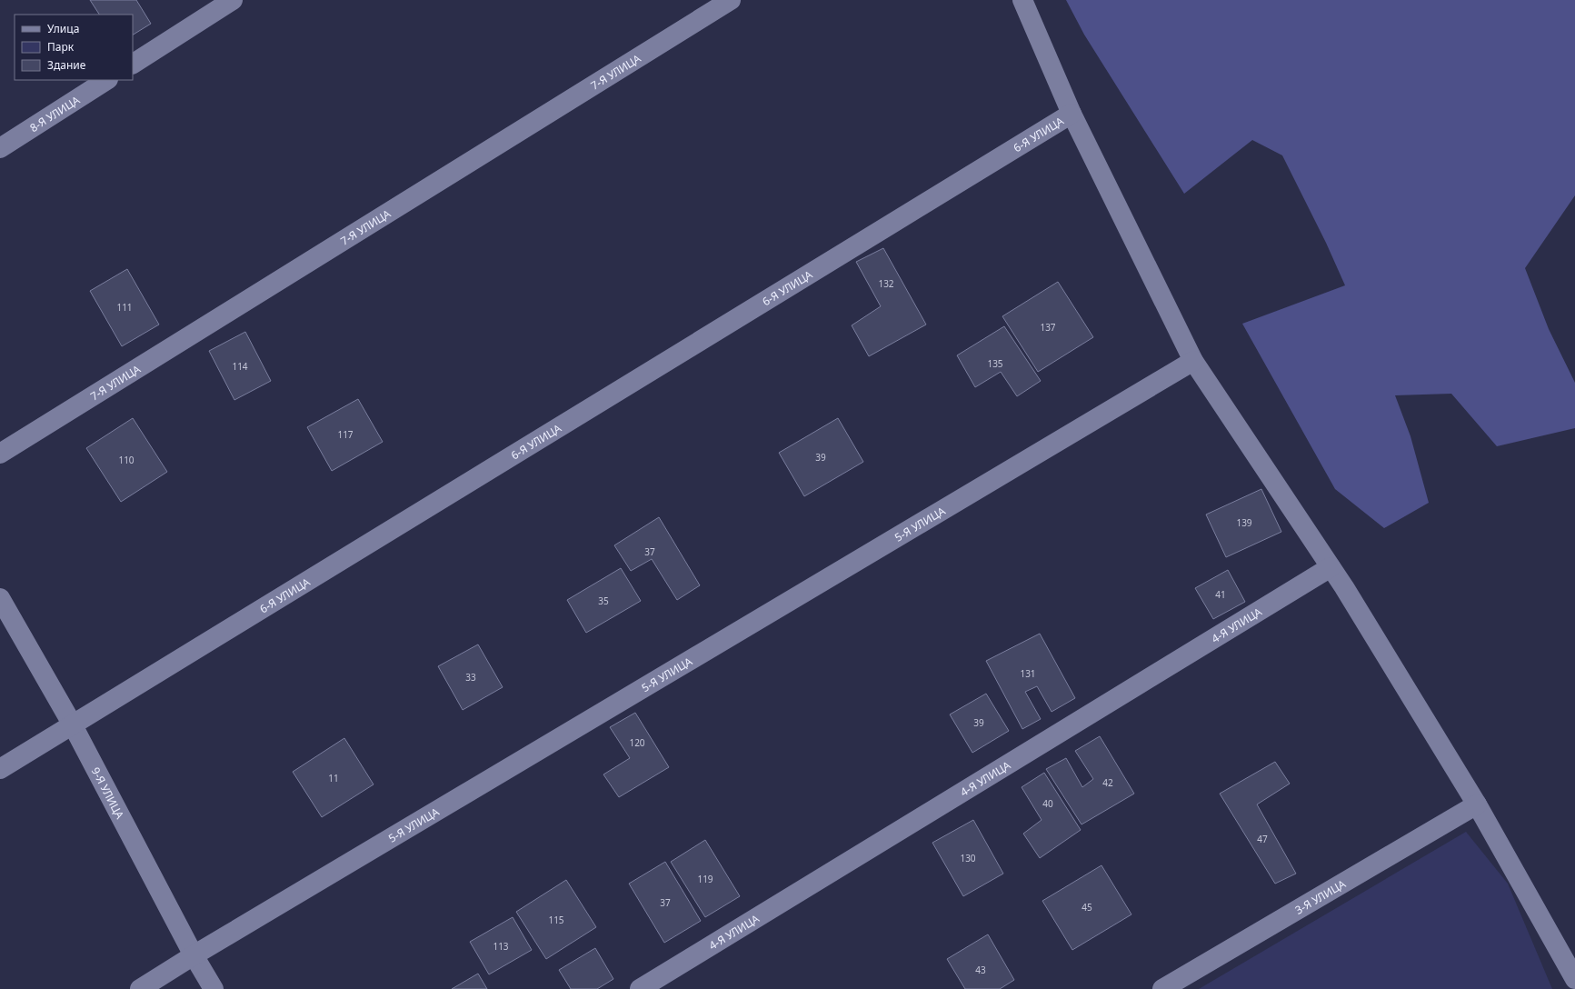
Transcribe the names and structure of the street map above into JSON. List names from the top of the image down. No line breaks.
{"streets":{"street":["7-Я УЛИЦА","8-Я УЛИЦА","6-Я УЛИЦА","5-Я УЛИЦА","4-Я УЛИЦА","9-Я УЛИЦА","3-Я УЛИЦА"]},"crossings":[["6-Я УЛИЦА","9-Я УЛИЦА"],["5-Я УЛИЦА","9-Я УЛИЦА"]],"house_numbers":["132","111","137","135","114","117","39","110","139","37","41","35","131","33","39","120","11","42","40","47","130","119","37","45","115","113","43"],"legend":["Улица","Парк","Здание"]}
